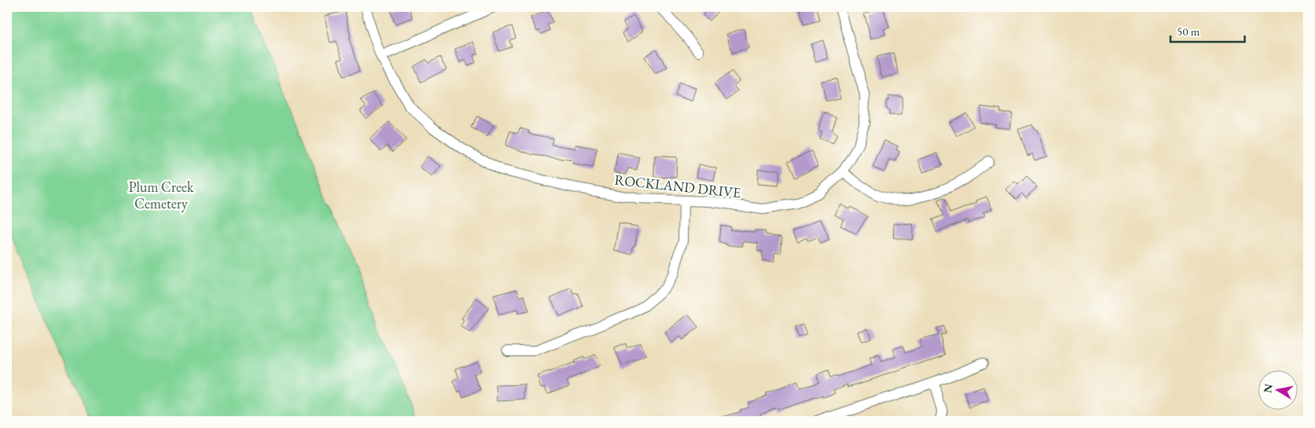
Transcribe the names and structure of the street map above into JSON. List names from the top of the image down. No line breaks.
{"streets":{"street":["ROCKLAND DRIVE"]},"parks":["Plum Creek Cemetery"],"scale_bar":"50 m","north":"left"}
